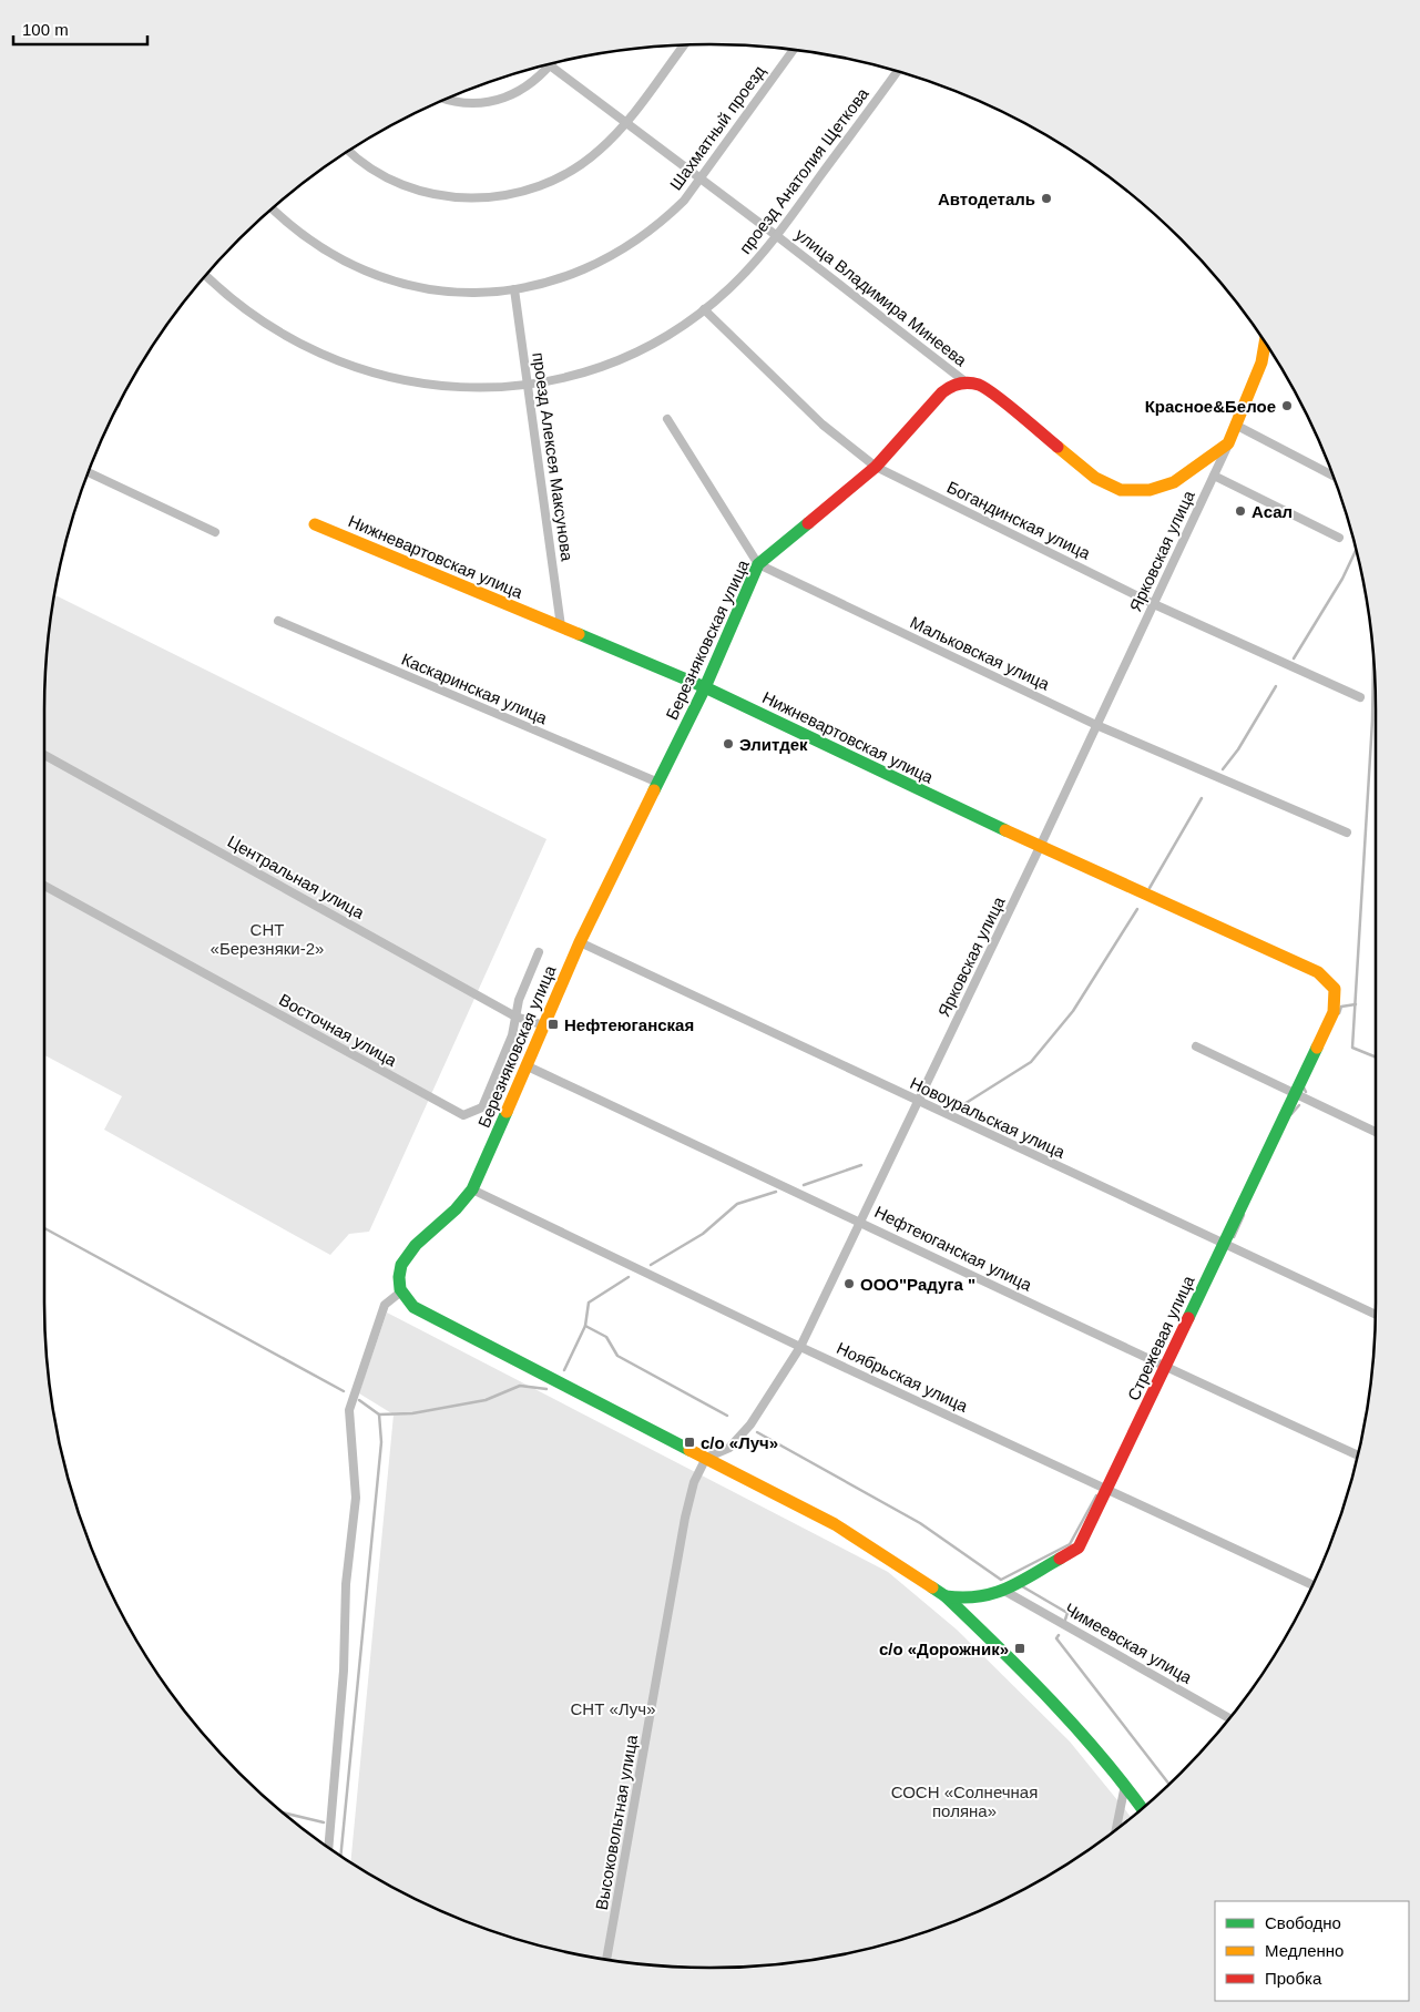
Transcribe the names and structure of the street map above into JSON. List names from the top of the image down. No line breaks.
{"streets":{"street":["Шахматный проезд","проезд Анатолия Щеткова","улица Владимира Минеева","проезд Алексея Максунова","Богандинская улица","Ярковская улица","Нижневартовская улица","Березняковская улица","Мальковская улица","Каскаринская улица","Центральная улица","Восточная улица","Новоуральская улица","Нефтеюганская улица","Стрежевая улица","Ноябрьская улица","Чимеевская улица","Высоковольтная улица"]},"crossings":[["Шахматный проезд","улица Владимира Минеева"],["Шахматный проезд","проезд Алексея Максунова"],["проезд Анатолия Щеткова","улица Владимира Минеева"],["проезд Анатолия Щеткова","проезд Алексея Максунова"],["проезд Анатолия Щеткова","Богандинская улица"],["улица Владимира Минеева","Березняковская улица"],["проезд Алексея Максунова","Нижневартовская улица"],["Богандинская улица","Ярковская улица"],["Богандинская улица","Березняковская улица"],["Ярковская улица","Нижневартовская улица"],["Ярковская улица","Мальковская улица"],["Ярковская улица","Новоуральская улица"],["Ярковская улица","Нефтеюганская улица"],["Ярковская улица","Ноябрьская улица"],["Ярковская улица","Высоковольтная улица"],["Нижневартовская улица","Березняковская улица"],["Нижневартовская улица","Стрежевая улица"],["Березняковская улица","Мальковская улица"],["Березняковская улица","Каскаринская улица"],["Березняковская улица","Центральная улица"],["Березняковская улица","Новоуральская улица"],["Березняковская улица","Нефтеюганская улица"],["Березняковская улица","Ноябрьская улица"],["Центральная улица","Восточная улица"],["Новоуральская улица","Стрежевая улица"],["Нефтеюганская улица","Стрежевая улица"],["Стрежевая улица","Ноябрьская улица"],["Стрежевая улица","Чимеевская улица"]],"parks":["СНТ «Березняки-2»","СНТ «Луч»","СОСН «Солнечная поляна»"],"places":{"other":["Автодеталь","Красное&Белое","Асал","Элитдек","ООО\"Радуга \""],"transit":["Нефтеюганская","с/о «Луч»","с/о «Дорожник»"]},"legend":["Свободно","Медленно","Пробка"],"scale_bar":"100 m"}
